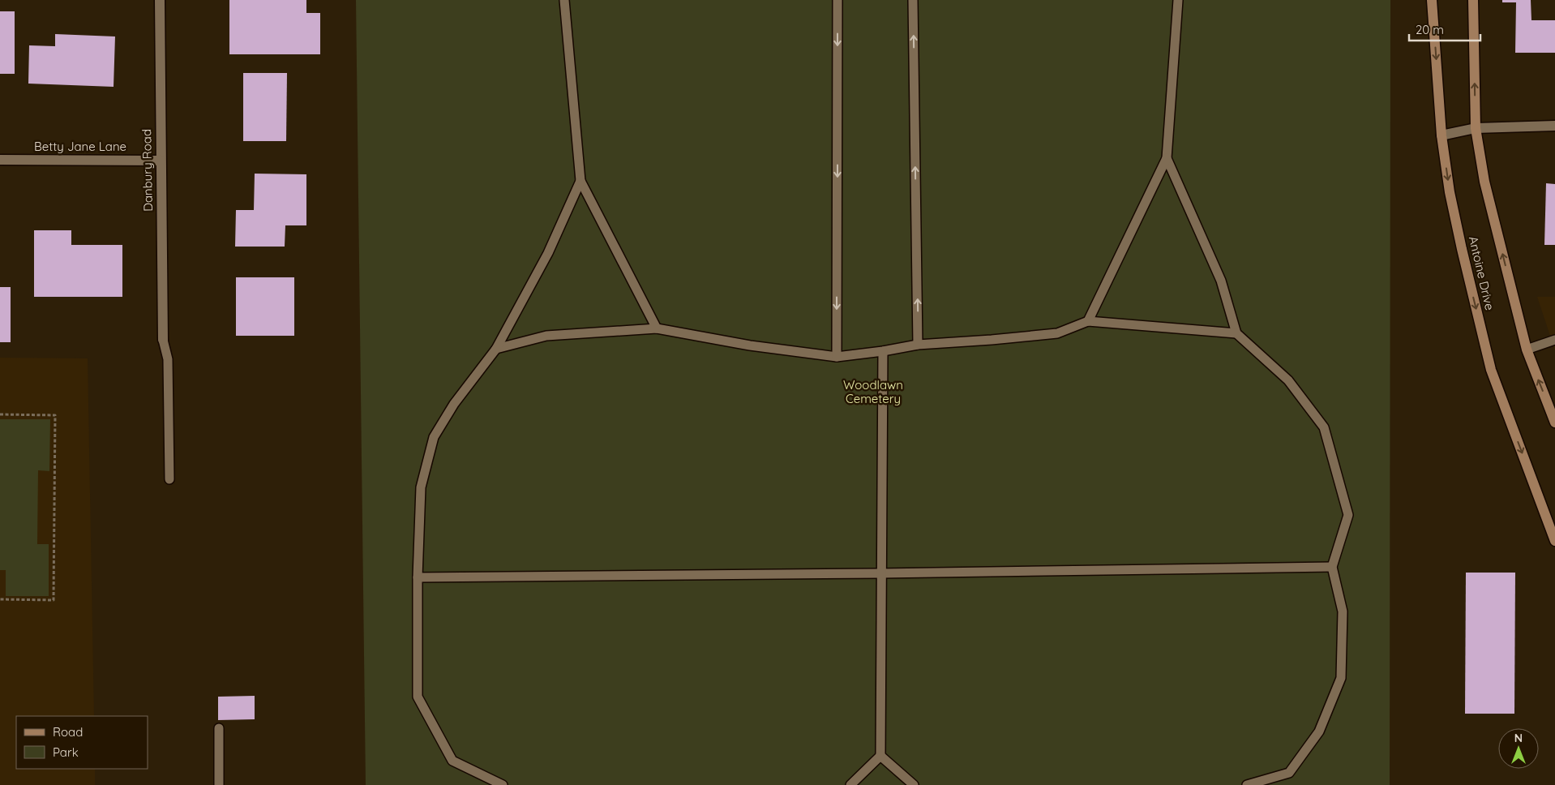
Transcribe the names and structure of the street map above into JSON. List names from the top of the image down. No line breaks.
{"streets":{"main road":["Antoine Drive"],"street":["Betty Jane Lane","Danbury Road"]},"crossings":[["Betty Jane Lane","Danbury Road"]],"parks":["Woodlawn Cemetery"],"legend":["Road","Park"],"scale_bar":"20 m","north":"top"}
